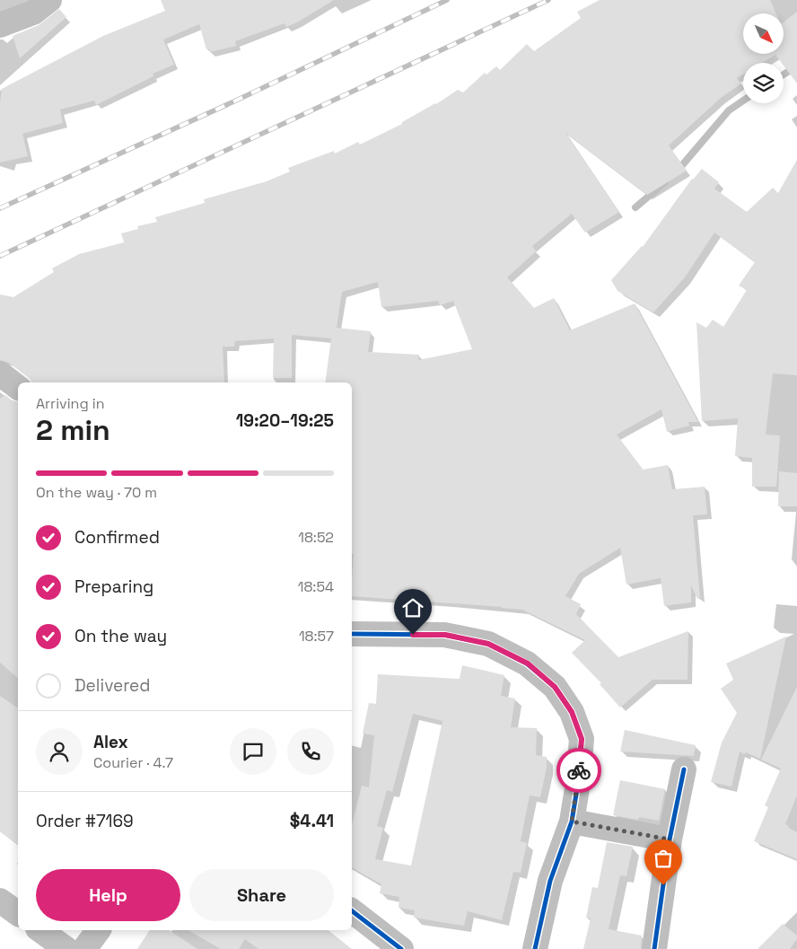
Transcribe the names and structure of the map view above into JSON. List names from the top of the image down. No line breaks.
{"north":"bottom right","page":{"heading":["2 min","Arriving in","19:20–19:25"],"panel":["Alex","Courier · 4.7","Order #7169","$4.41"],"bar":"On the way · 70 m","list":[["Confirmed","18:52"],["Preparing","18:54"],["On the way","18:57"],"Delivered"],"buttons":["Help","Share"]}}
